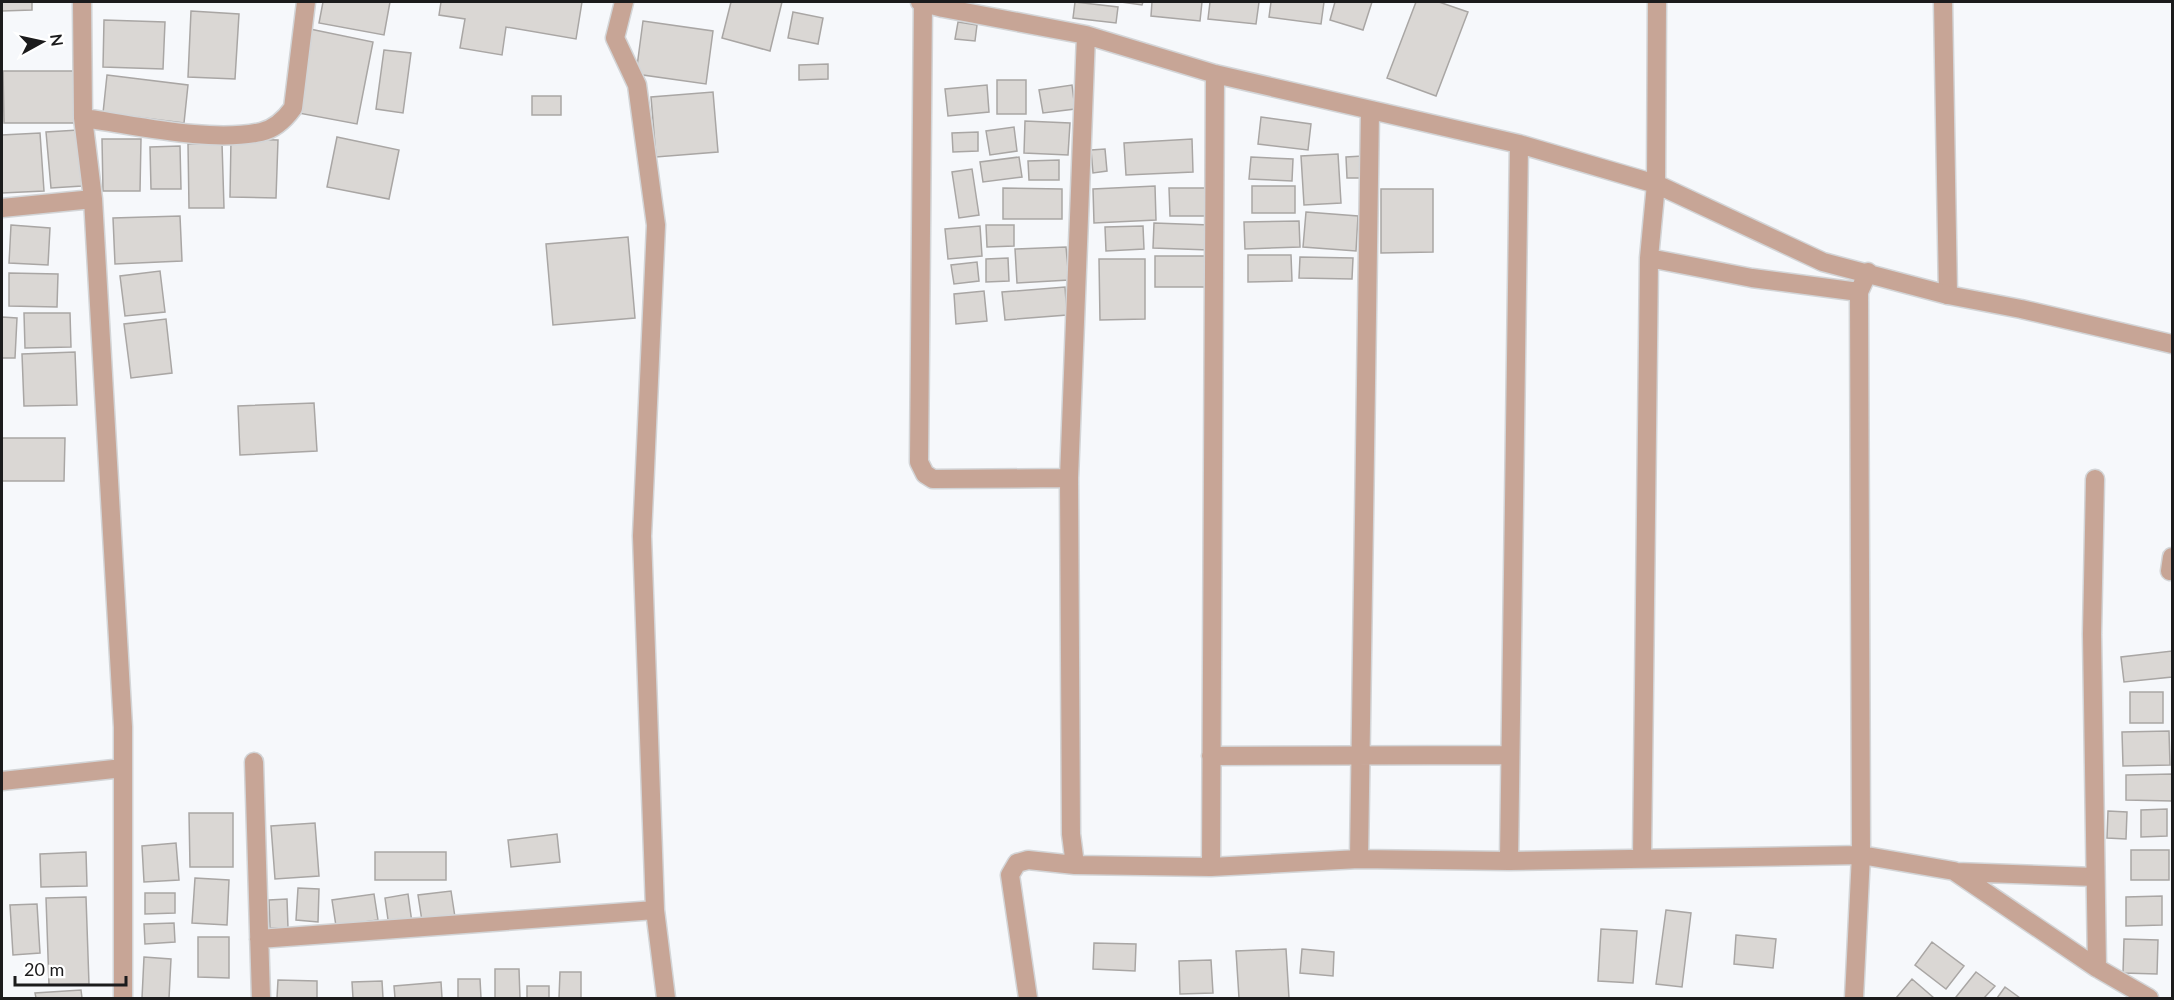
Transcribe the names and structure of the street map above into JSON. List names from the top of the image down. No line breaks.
{"scale_bar":"20 m","north":"right"}
